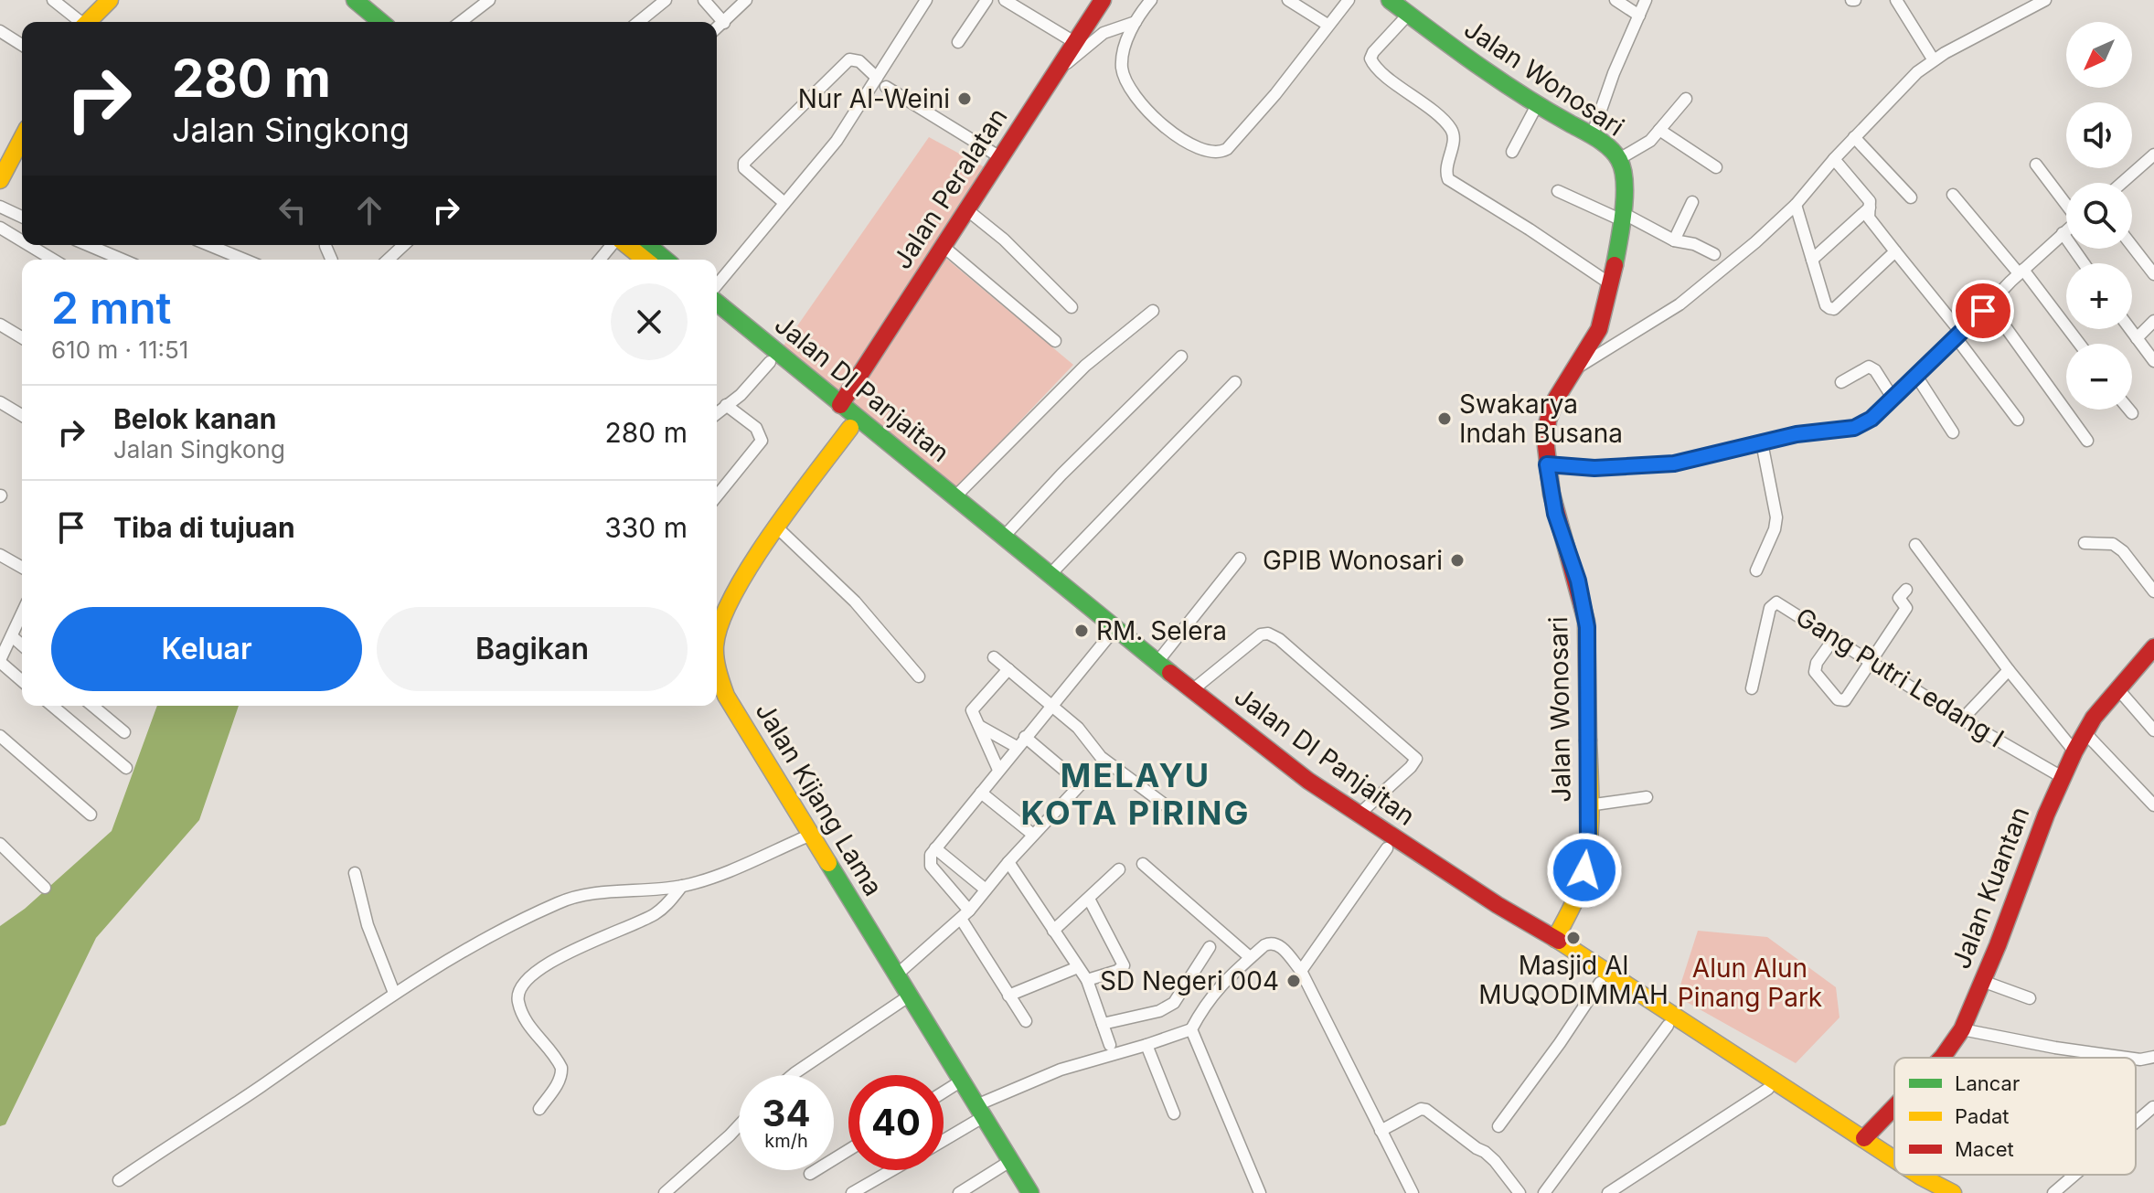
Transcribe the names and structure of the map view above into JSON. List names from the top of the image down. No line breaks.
{"streets":{"main road":["Jalan Wonosari","Jalan Peralatan","Jalan DI Panjaitan","Jalan Kijang Lama","Jalan Kuantan"],"street":["Gang Putri Ledang I"]},"crossings":[["Jalan Wonosari","Jalan DI Panjaitan"],["Jalan Peralatan","Jalan DI Panjaitan"],["Jalan DI Panjaitan","Jalan Kijang Lama"],["Jalan DI Panjaitan","Jalan Kuantan"],["Gang Putri Ledang I","Jalan Kuantan"]],"districts":["MELAYU KOTA PIRING"],"parks":["Alun Alun Pinang Park"],"places":["Nur Al-Weini","Swakarya Indah Busana","GPIB Wonosari","RM. Selera","Masjid Al MUQODIMMAH","SD Negeri 004"],"legend":["Lancar","Padat","Macet"],"north":"bottom left","page":{"map_buttons":["+","−"],"turn":["280 m","Jalan Singkong"],"heading":["2 mnt","610 m · 11:51"],"list":[{"name":"Belok kanan","note":"Jalan Singkong","value":"280 m"},{"name":"Tiba di tujuan","value":"330 m"}],"buttons":["Keluar","Bagikan"],"speed":"34 km/h","limit":"40"}}
